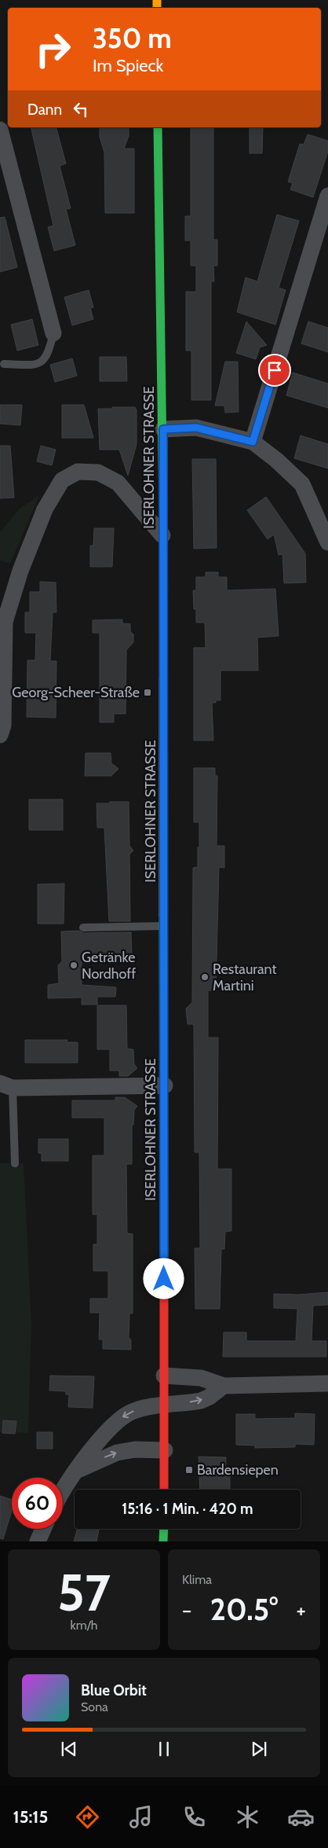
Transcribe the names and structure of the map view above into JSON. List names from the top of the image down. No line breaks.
{"streets":{"main road":["ISERLOHNER STRASSE"]},"places":{"transit":["Georg-Scheer-Straße","Bardensiepen"],"other":["Getränke Nordhoff","Restaurant Martini"]},"page":{"turn":["350 m","Im Spieck"],"then":"Dann","limit":"60","trip":"15:16 · 1 Min. · 420 m","tile":[["57","km/h"],"Klima"],"heat":["−","20.5°","+"],"song":["Blue Orbit","Sona"],"tabs":"15:15"}}
